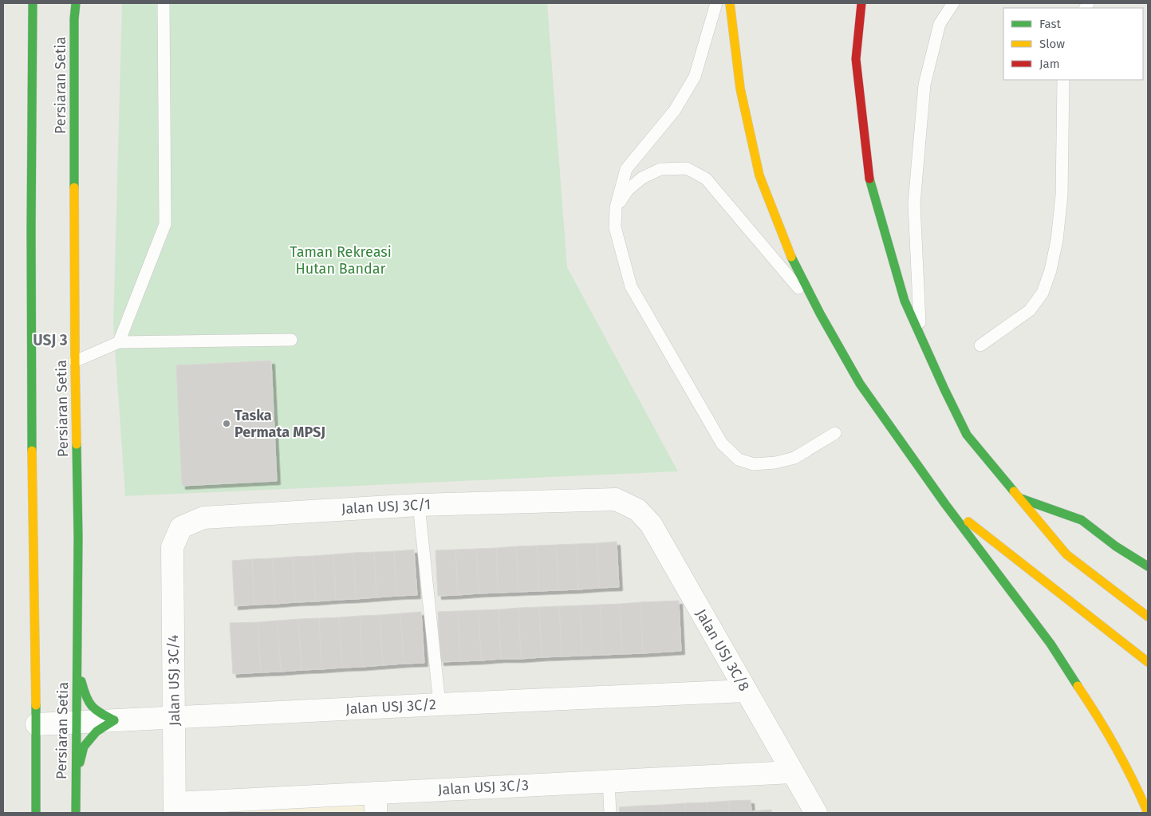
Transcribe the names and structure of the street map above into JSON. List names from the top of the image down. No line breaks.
{"streets":{"main road":["Persiaran Setia"],"street":["Jalan USJ 3C/1","Jalan USJ 3C/8","Jalan USJ 3C/4","Jalan USJ 3C/2","Jalan USJ 3C/3"]},"crossings":[["Persiaran Setia","Jalan USJ 3C/2"],["Jalan USJ 3C/1","Jalan USJ 3C/8"],["Jalan USJ 3C/1","Jalan USJ 3C/4"],["Jalan USJ 3C/8","Jalan USJ 3C/2"],["Jalan USJ 3C/8","Jalan USJ 3C/3"],["Jalan USJ 3C/4","Jalan USJ 3C/2"],["Jalan USJ 3C/4","Jalan USJ 3C/3"]],"districts":["USJ 3"],"parks":["Taman Rekreasi Hutan Bandar"],"places":["Taska Permata MPSJ"],"legend":["Fast","Slow","Jam"]}
